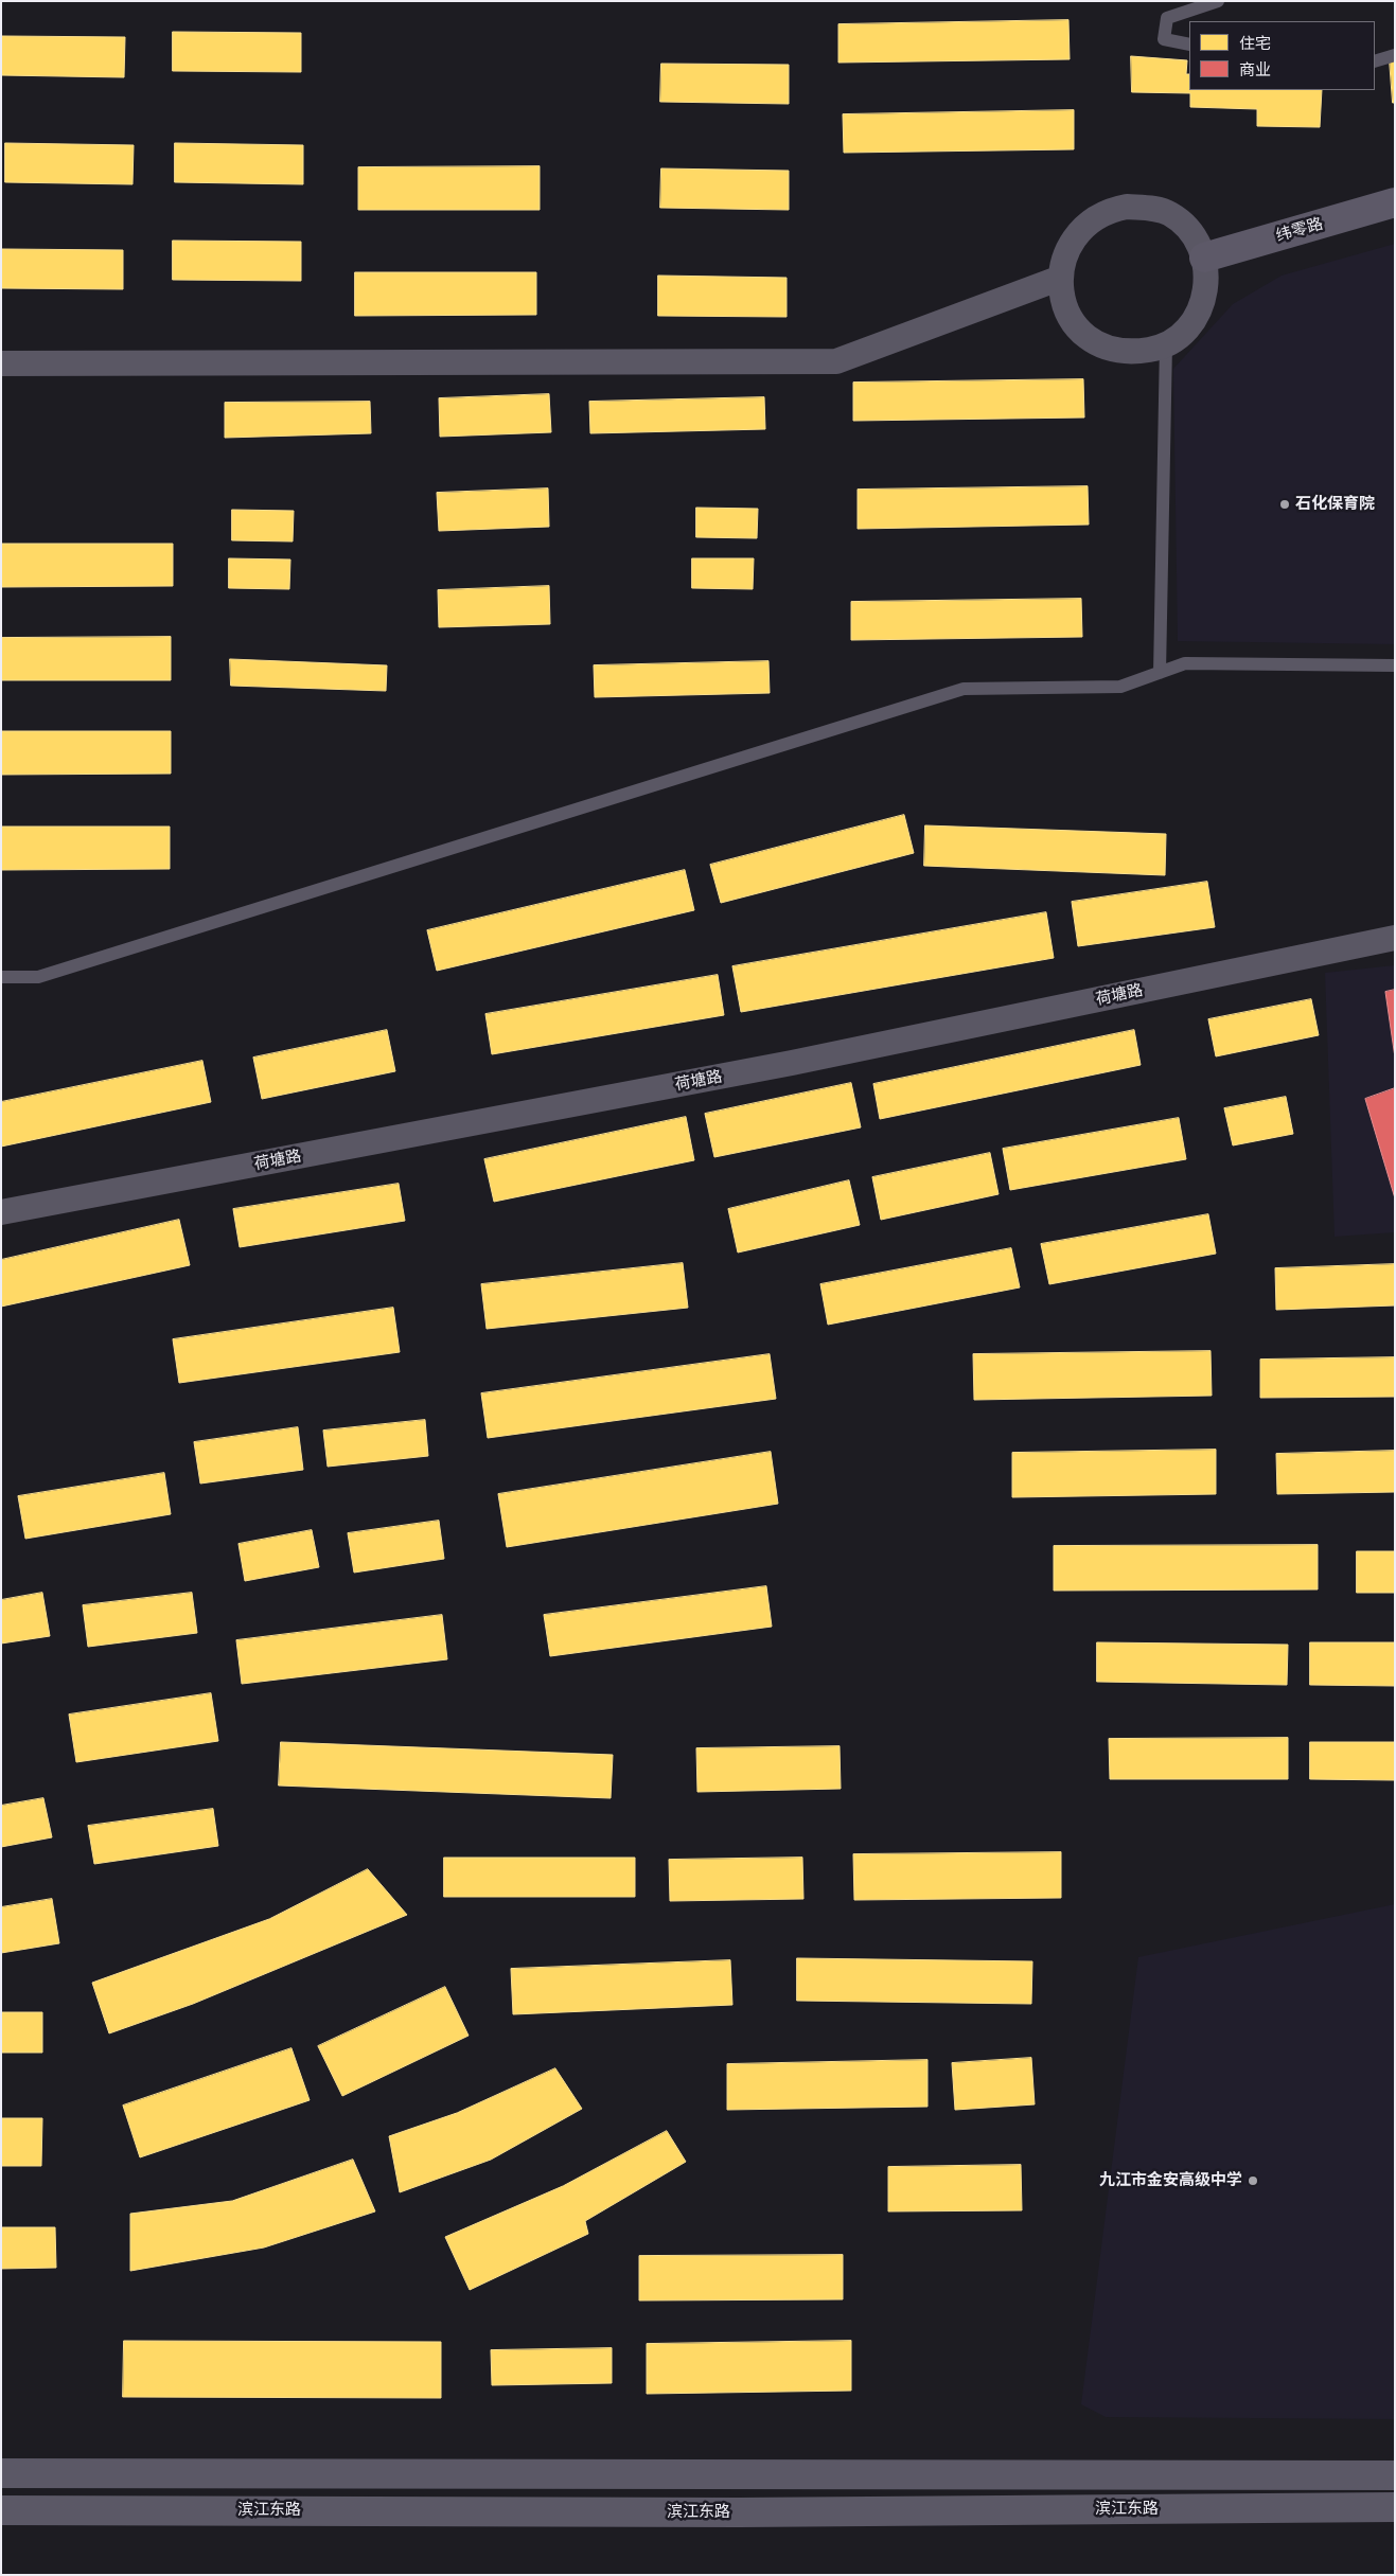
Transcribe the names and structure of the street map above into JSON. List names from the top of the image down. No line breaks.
{"streets":{"main road":["滨江东路"],"street":["纬零路","荷塘路"]},"places":["石化保育院","九江市金安高级中学"],"legend":["住宅","商业"]}
